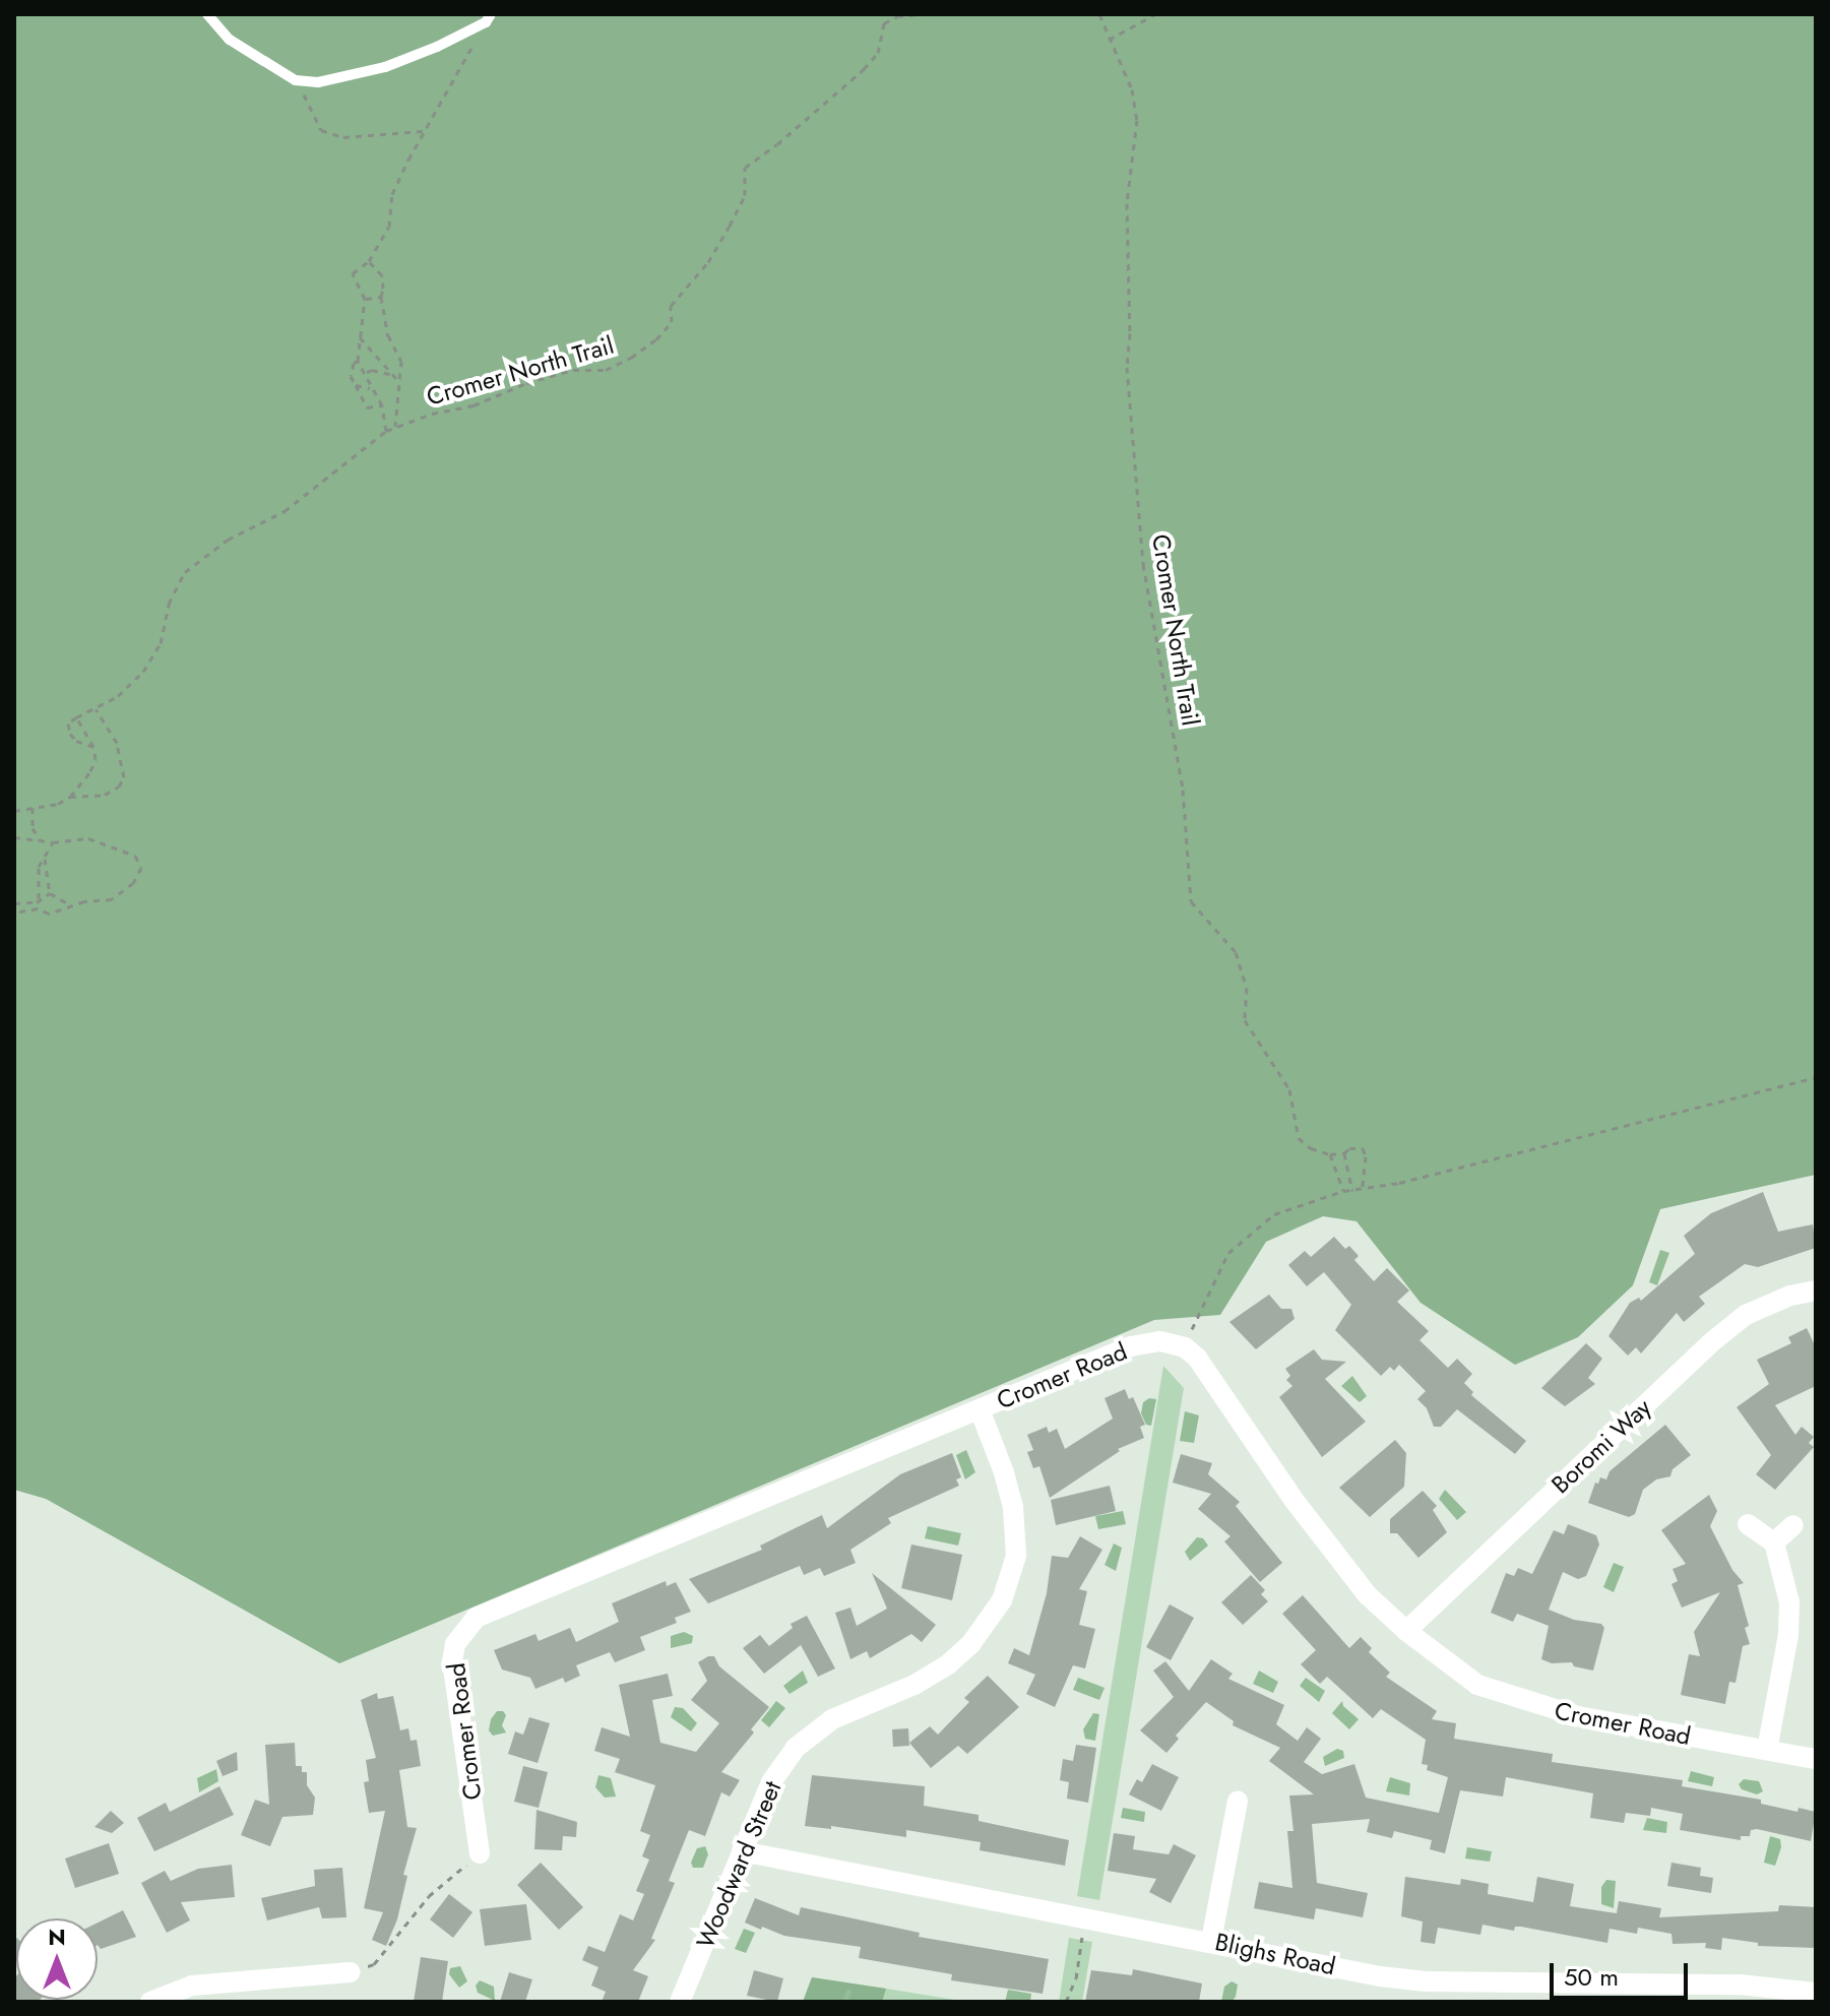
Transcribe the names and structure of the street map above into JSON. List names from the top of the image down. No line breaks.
{"streets":{"street":["Cromer Road","Boromi Way","Woodward Street","Blighs Road"],"path":["Cromer North Trail"]},"crossings":[["Cromer Road","Boromi Way"],["Cromer Road","Woodward Street"],["Woodward Street","Blighs Road"]],"scale_bar":"50 m","north":"top"}
